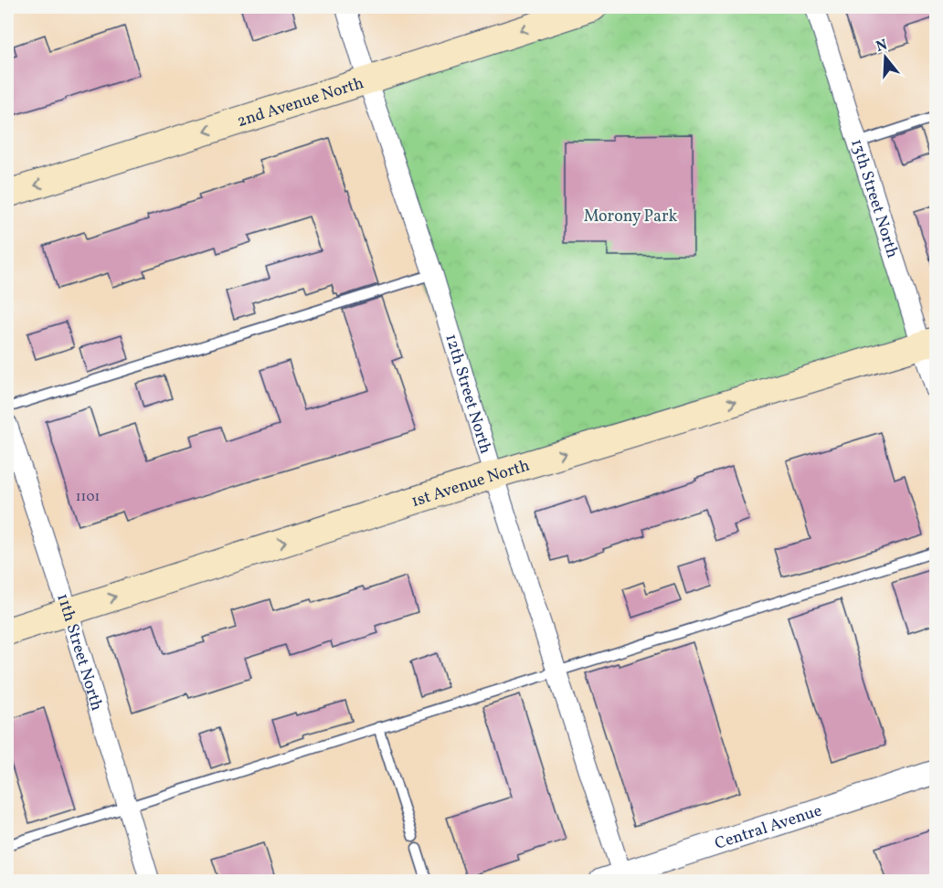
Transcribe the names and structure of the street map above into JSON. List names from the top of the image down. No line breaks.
{"streets":{"main road":["2nd Avenue North","1st Avenue North"],"street":["13th Street North","12th Street North","11th Street North","Central Avenue"]},"crossings":[["2nd Avenue North","12th Street North"],["13th Street North","1st Avenue North"],["12th Street North","1st Avenue North"],["12th Street North","Central Avenue"],["1st Avenue North","11th Street North"]],"one_way":["2nd Avenue North","1st Avenue North"],"parks":["Morony Park"],"house_numbers":["1101"],"north":"top"}
